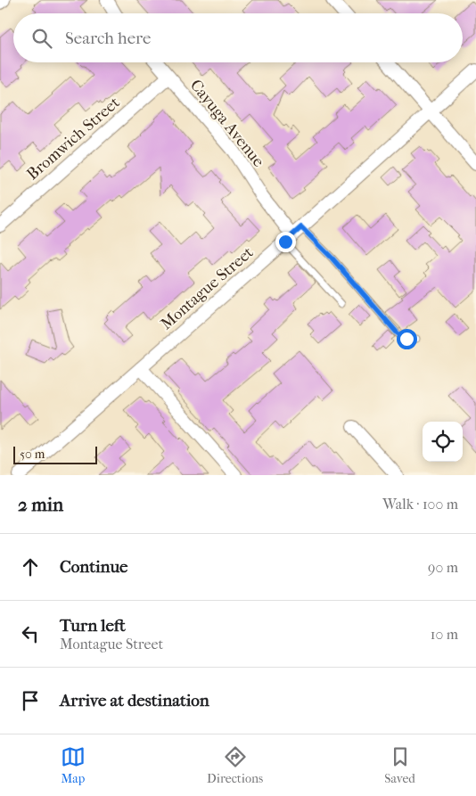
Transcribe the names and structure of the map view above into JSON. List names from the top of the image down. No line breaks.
{"streets":{"street":["Cayuga Avenue","Bromwich Street","Montague Street"]},"crossings":[["Cayuga Avenue","Bromwich Street"],["Cayuga Avenue","Montague Street"]],"scale_bar":"50 m","page":{"search":"Search here","scale":"50 m","heading":["2 min","Walk · 100 m"],"list":[["Continue","90 m"],["Turn left","Montague Street","10 m"],"Arrive at destination"],"nav":["Map","Directions","Saved"]}}
